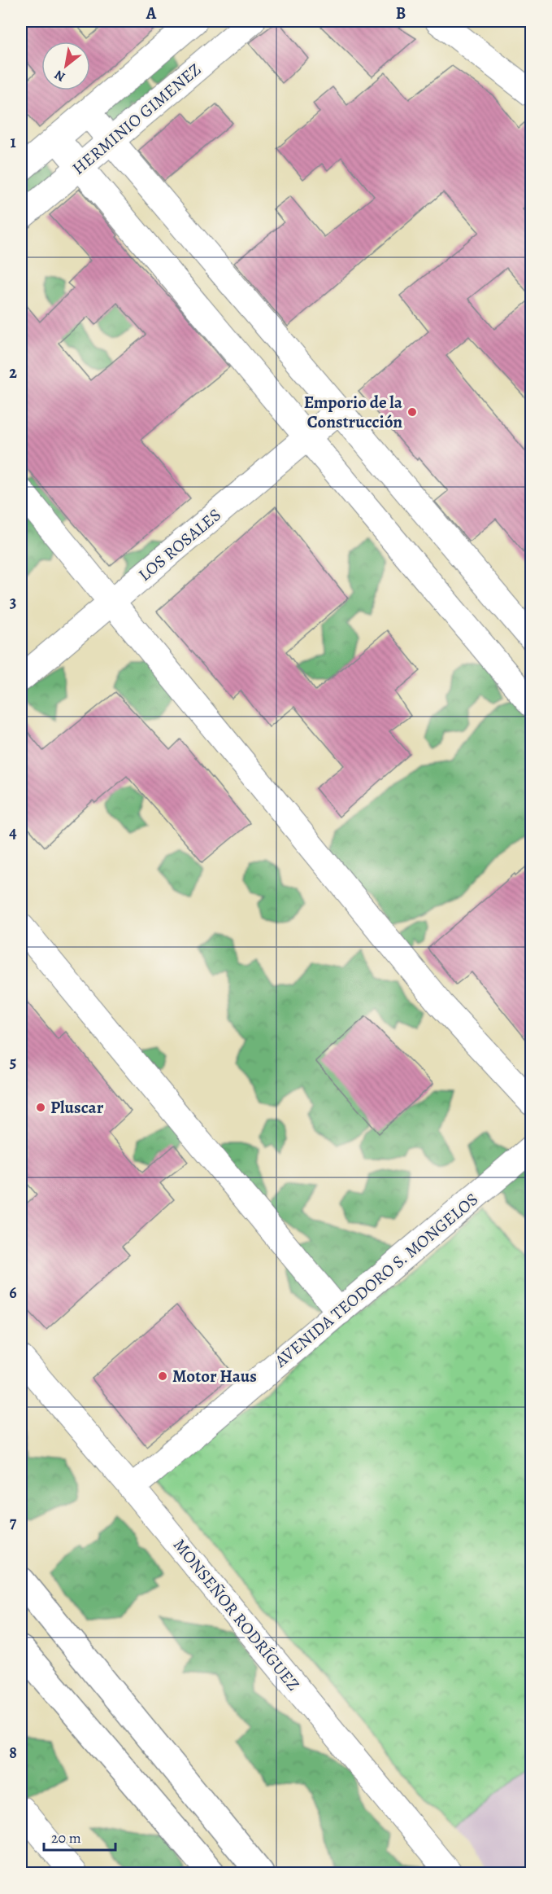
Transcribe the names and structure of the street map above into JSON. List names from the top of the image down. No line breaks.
{"streets":{"street":["HERMINIO GIMENEZ","LOS ROSALES","AVENIDA TEODORO S. MONGELOS","MONSEÑOR RODRÍGUEZ"]},"crossings":[["AVENIDA TEODORO S. MONGELOS","MONSEÑOR RODRÍGUEZ"]],"places":["Emporio de la Construcción","Pluscar","Motor Haus"],"scale_bar":"20 m","north":"bottom left","grid":{"columns":["A","B"],"rows":["1","2","3","4","5","6","7","8"]}}
